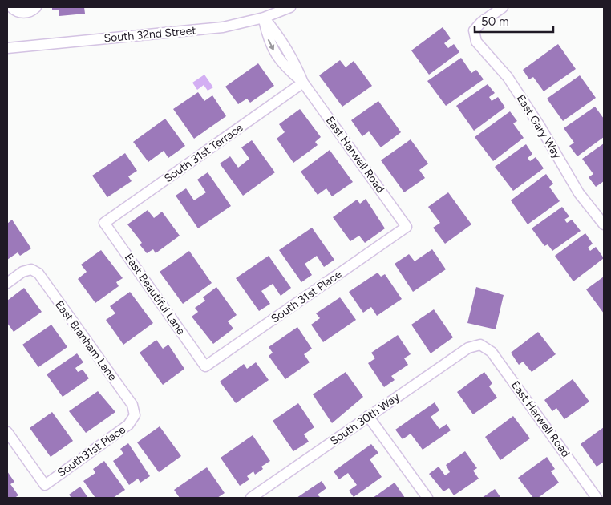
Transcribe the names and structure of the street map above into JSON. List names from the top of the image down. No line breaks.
{"streets":{"street":["South 32nd Street","East Gary Way","South 31st Terrace","East Harwell Road","East Beautiful Lane","South 31st Place","East Branham Lane","South 30th Way","South31st Place"]},"crossings":[["South 32nd Street","East Harwell Road"],["South 31st Terrace","East Harwell Road"],["South 31st Terrace","East Beautiful Lane"],["East Harwell Road","South 31st Place"],["East Harwell Road","South 30th Way"],["East Beautiful Lane","South 31st Place"],["East Branham Lane","South31st Place"]],"scale_bar":"50 m"}
